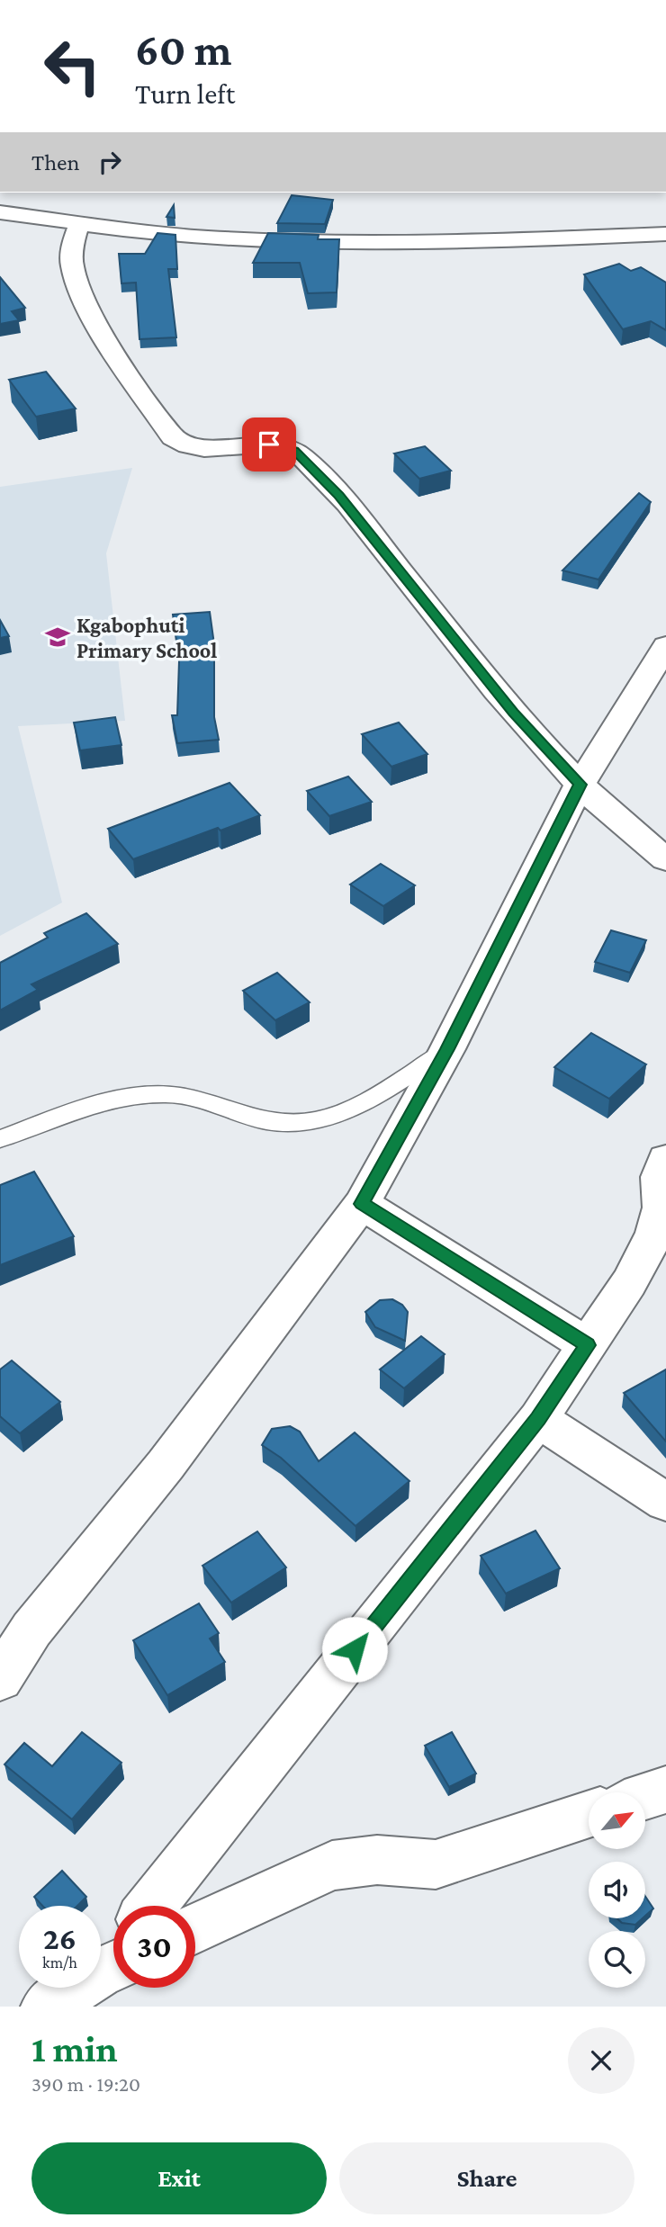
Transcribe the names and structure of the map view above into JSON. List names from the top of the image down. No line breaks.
{"places":{"school or university":["Kgabophuti Primary School"]},"north":"top right","page":{"turn":["60 m","Turn left"],"then":"Then","speed":"26 km/h","limit":"30","heading":["1 min","390 m · 19:20"],"buttons":["Exit","Share"]}}
